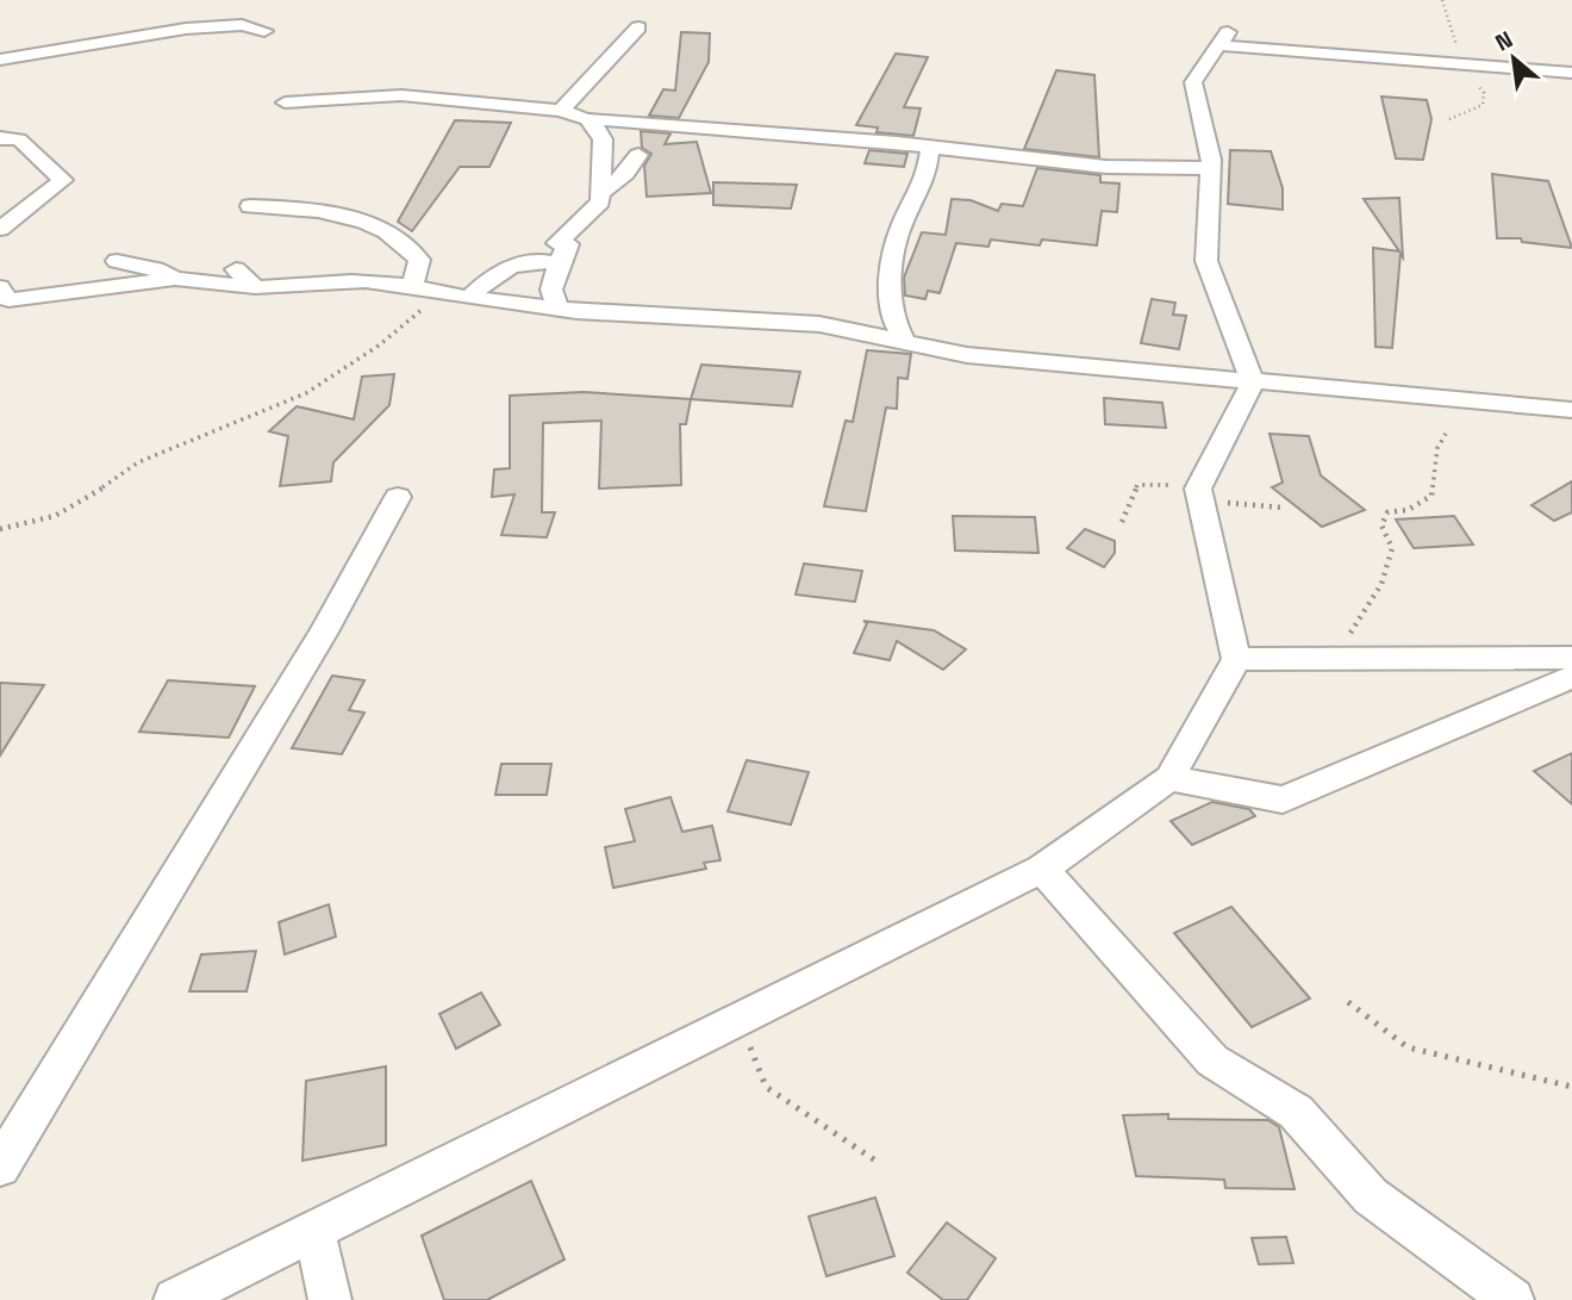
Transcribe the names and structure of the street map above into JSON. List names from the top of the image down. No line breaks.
{"north":"top left"}
